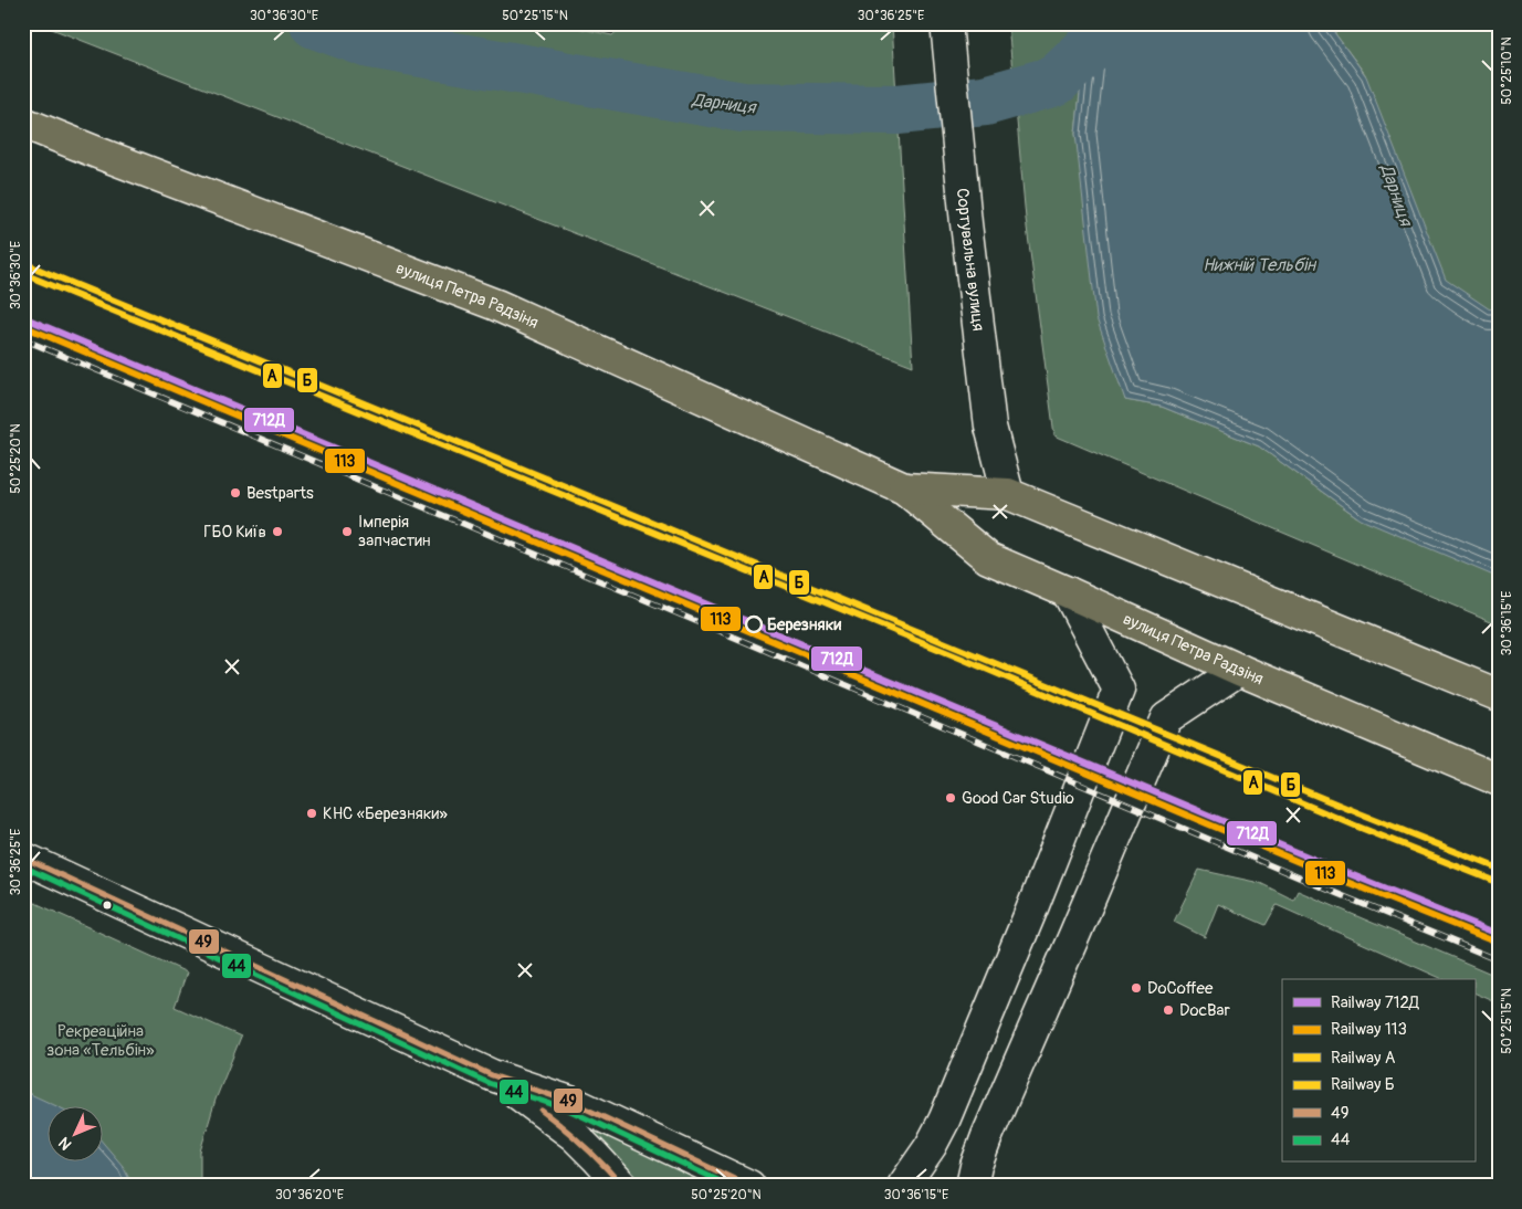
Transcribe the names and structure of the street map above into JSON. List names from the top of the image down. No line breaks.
{"streets":{"main road":["вулиця Петра Радзіня"],"street":["Сортувальна вулиця"]},"crossings":[["Сортувальна вулиця","вулиця Петра Радзіня"]],"water":["Дарниця","Нижній Тельбін"],"parks":["Рекреаційна зона «Тельбін»"],"places":["Bestparts","ГБО Київ","Імперія запчастин","Березняки","Good Car Studio","КНС «Березняки»","DoCoffee","DocBar"],"lines":["rail line Б","rail line A","rail line 712Д","rail line 113","transit line 49","transit line 44"],"legend":["Railway 712Д","Railway 113","Railway A","Railway Б","49","44"],"north":"bottom left","coordinates":["30°36'30\"E","50°25'15\"N","30°36'25\"E","50°25'10\"N","50°25'20\"N","30°36'15\"E","30°36'20\"E"]}
